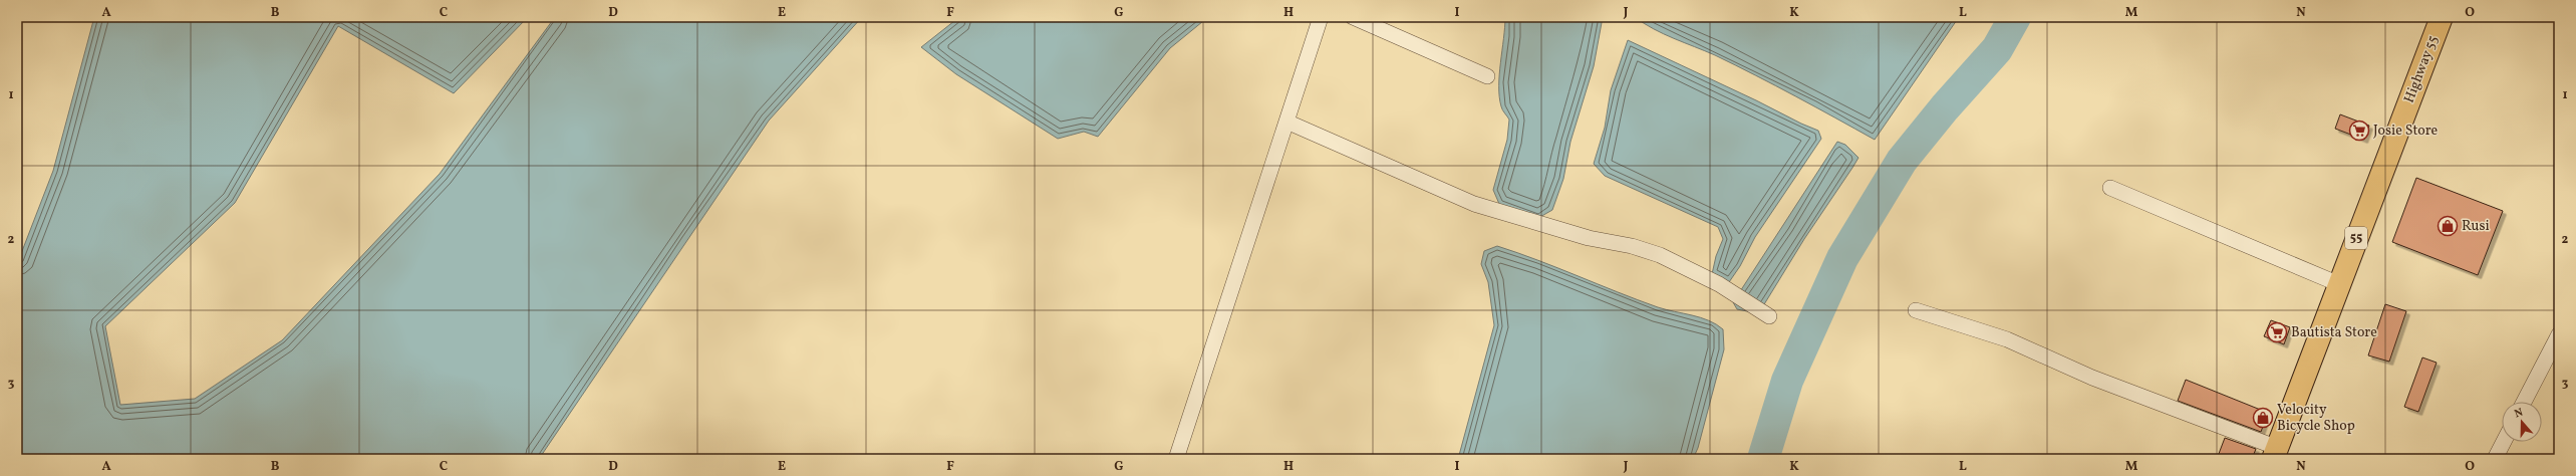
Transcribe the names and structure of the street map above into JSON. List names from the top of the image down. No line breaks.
{"streets":{"highway":["Highway 55","55"]},"places":{"supermarket":["Josie Store","Bautista Store"],"shop":["Rusi","Velocity Bicycle Shop"]},"north":"top","grid":{"columns":["A","B","C","D","E","F","G","H","I","J","K","L","M","N","O"],"rows":["1","2","3"]}}
